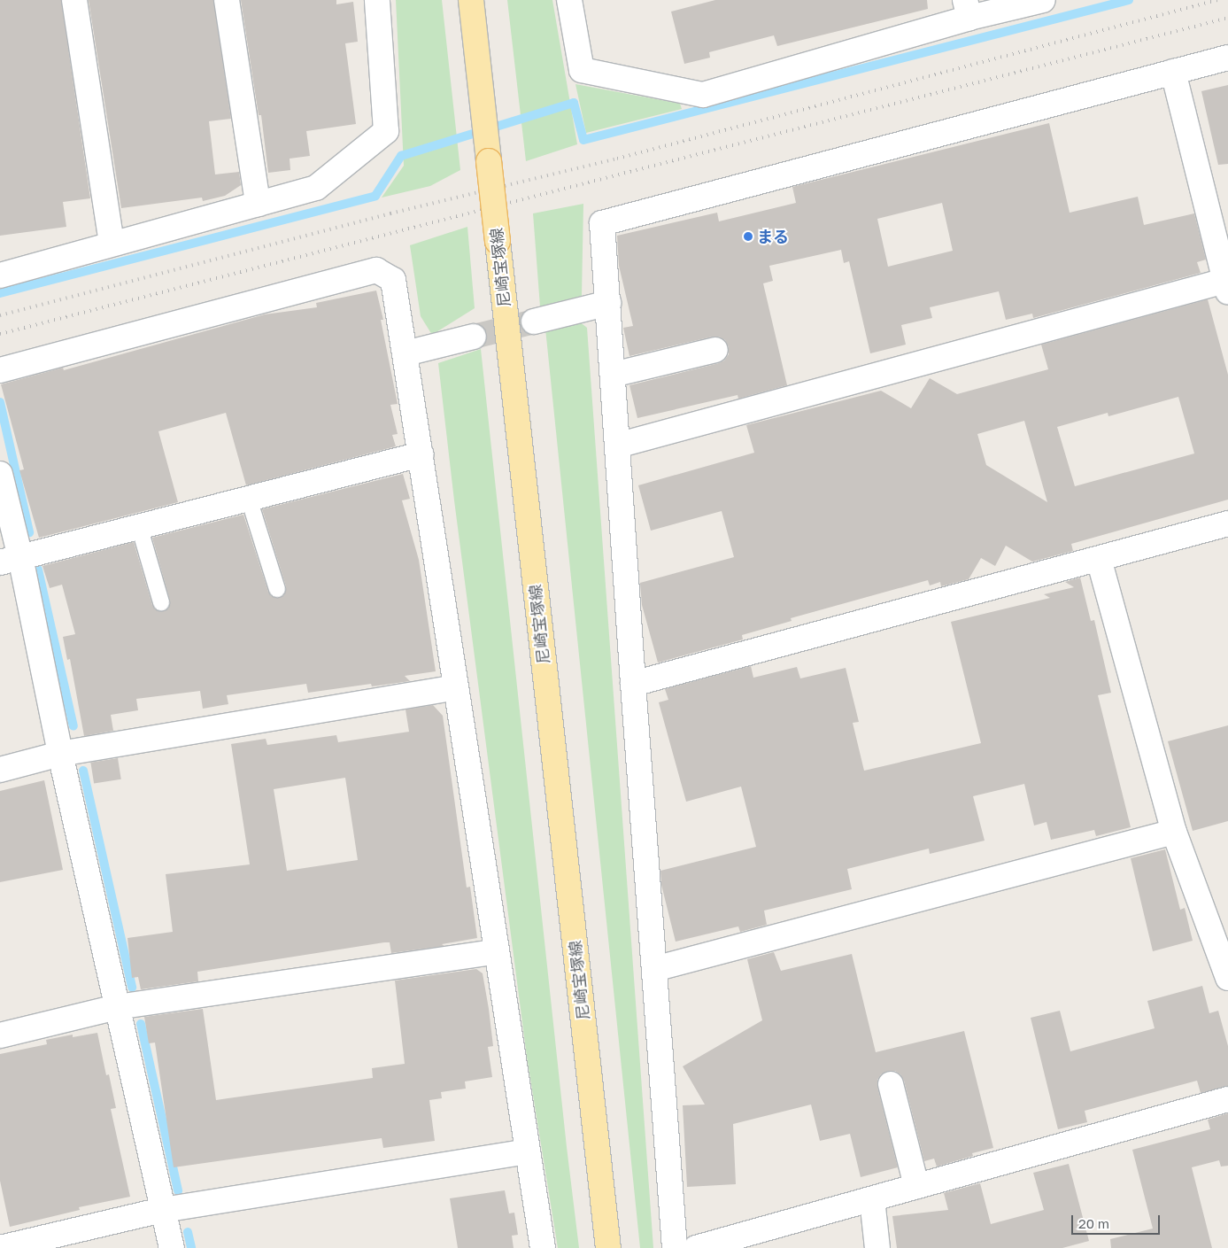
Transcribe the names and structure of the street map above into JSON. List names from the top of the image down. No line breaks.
{"streets":{"main road":["尼崎宝塚線"]},"places":["まる"],"scale_bar":"20 m"}
